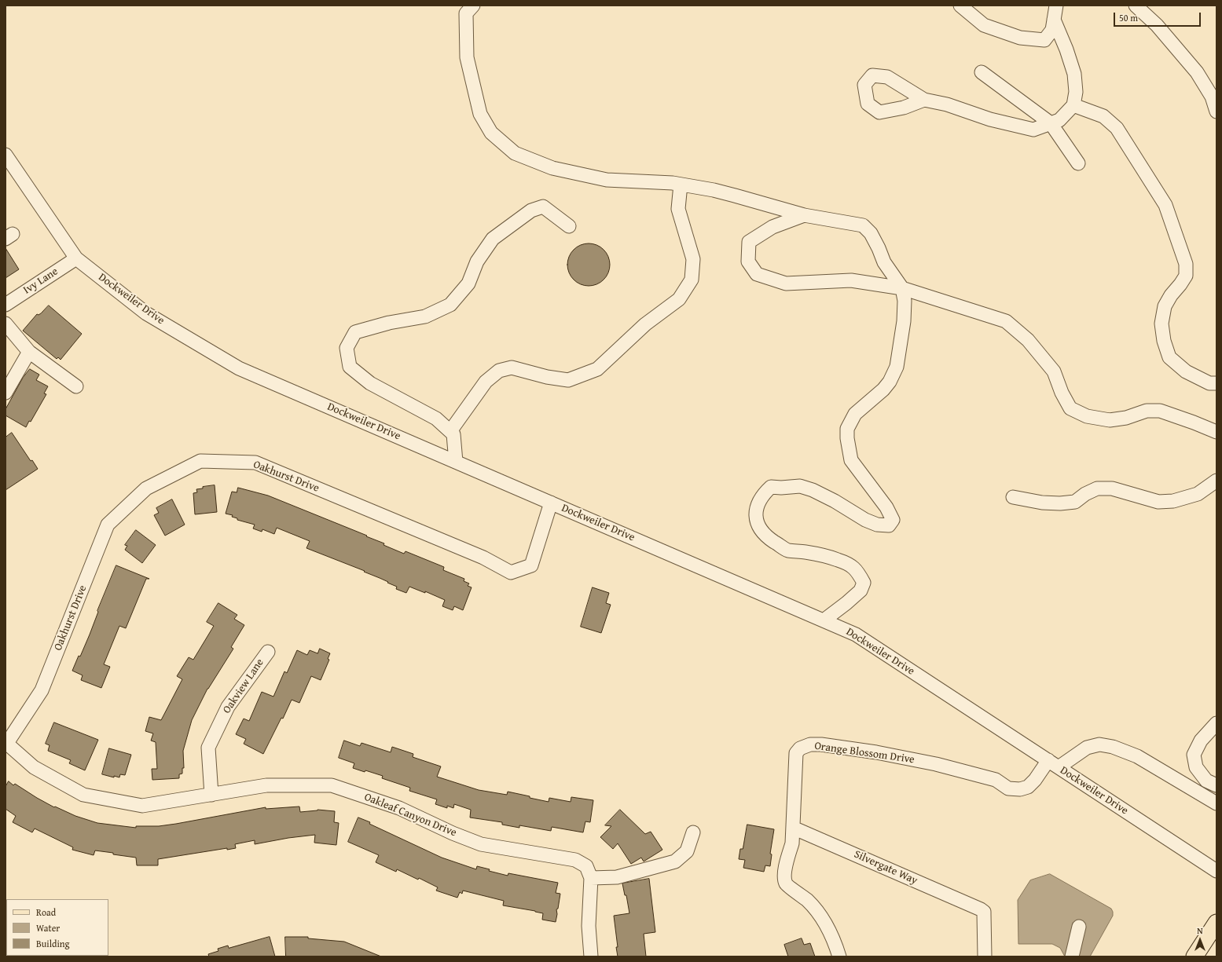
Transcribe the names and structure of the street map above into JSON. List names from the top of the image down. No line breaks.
{"streets":{"street":["Ivy Lane","Dockweiler Drive","Oakhurst Drive","Oakview Lane","Orange Blossom Drive","Oakleaf Canyon Drive","Silvergate Way"]},"crossings":[["Ivy Lane","Dockweiler Drive"],["Dockweiler Drive","Oakhurst Drive"],["Dockweiler Drive","Orange Blossom Drive"],["Oakhurst Drive","Oakleaf Canyon Drive"],["Oakview Lane","Oakleaf Canyon Drive"],["Orange Blossom Drive","Silvergate Way"]],"legend":["Road","Water","Building"],"scale_bar":"50 m","north":"top"}
